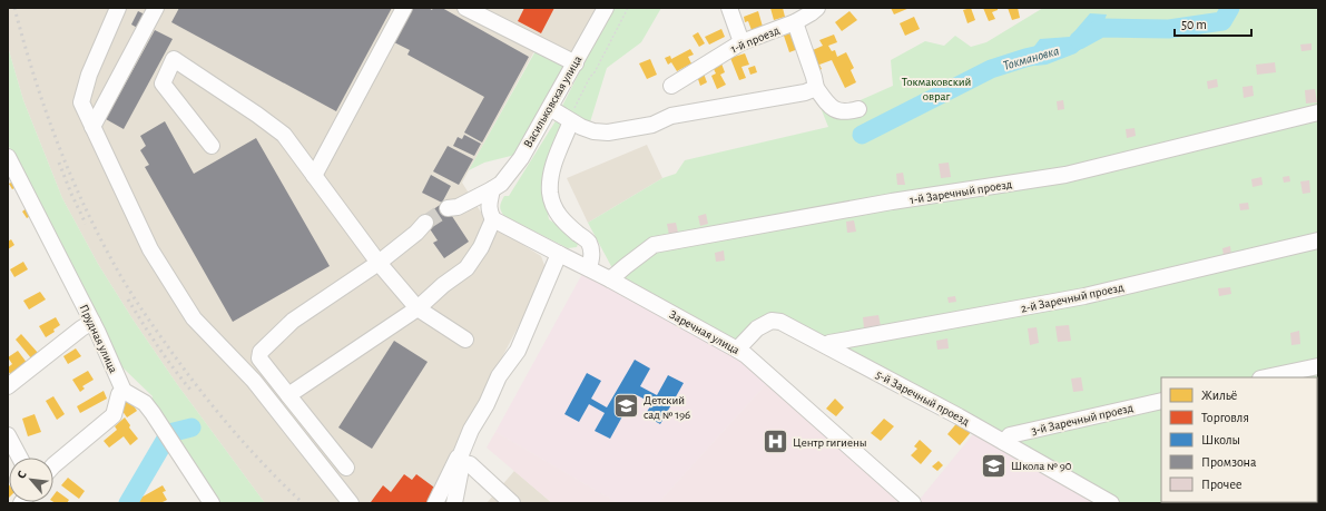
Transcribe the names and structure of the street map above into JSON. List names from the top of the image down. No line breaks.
{"streets":{"street":["1-й проезд","Васильковская улица","1-й Заречный проезд","2-й Заречный проезд","Заречная улица","Прудная улица","5-й Заречный проезд","3-й Заречный проезд"]},"crossings":[["1-й Заречный проезд","Заречная улица"],["2-й Заречный проезд","5-й Заречный проезд"],["Заречная улица","5-й Заречный проезд"],["5-й Заречный проезд","3-й Заречный проезд"]],"water":["Токмановка"],"parks":["Токмаковский овраг"],"places":{"school or university":["Детский сад № 196","Школа № 90"],"hospital":["Центр гигиены"]},"legend":["Жильё","Торговля","Школы","Промзона","Прочее"],"scale_bar":"50 m","north":"top left"}
